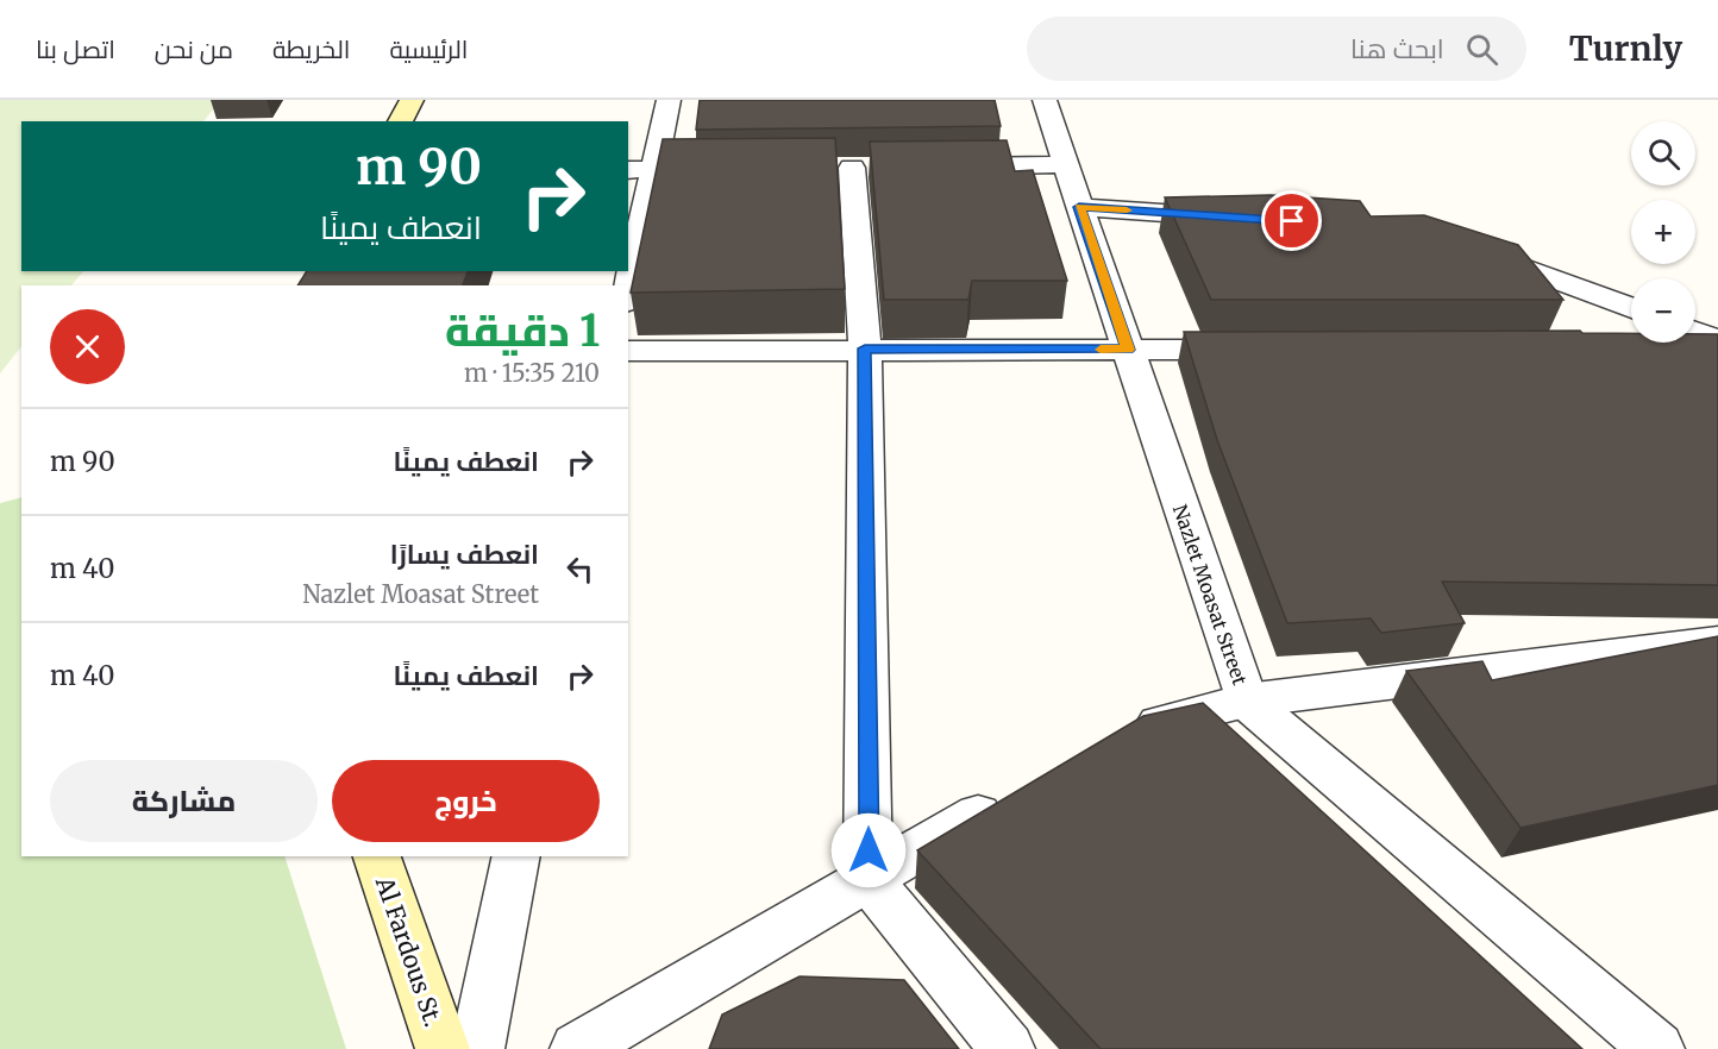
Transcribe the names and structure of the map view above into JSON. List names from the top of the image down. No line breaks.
{"streets":{"main road":["Al Fardous St."],"street":["Nazlet Moasat Street"]},"page":{"header":"Turnly","search":"ابحث هنا","nav":["الرئيسية","الخريطة","من نحن","اتصل بنا"],"map_buttons":["+","−"],"turn":["90 m","انعطف يمينًا"],"heading":["1 دقيقة","210 m · 15:35"],"list":[{"name":"انعطف يمينًا","value":"90 m"},{"name":"انعطف يسارًا","note":"Nazlet Moasat Street","value":"40 m"},{"name":"انعطف يمينًا","value":"40 m"}],"buttons":["خروج","مشاركة"]}}
